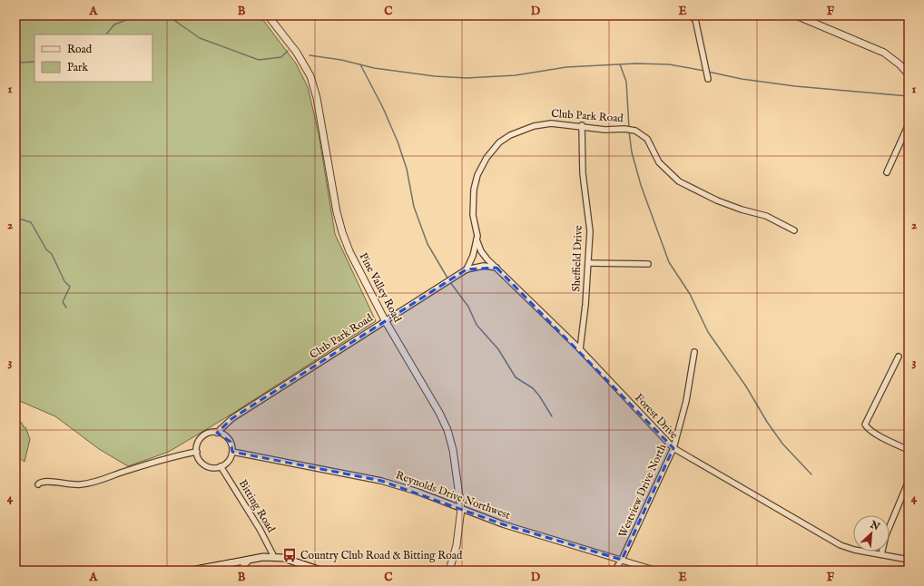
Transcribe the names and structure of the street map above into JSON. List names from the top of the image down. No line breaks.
{"streets":{"street":["Club Park Road","Sheffield Drive","Pine Valley Road","Forest Drive","Westview Drive North","Reynolds Drive Northwest","Bitting Road"]},"crossings":[["Club Park Road","Sheffield Drive"],["Club Park Road","Pine Valley Road"],["Club Park Road","Forest Drive"],["Club Park Road","Reynolds Drive Northwest"],["Club Park Road","Bitting Road"],["Sheffield Drive","Forest Drive"],["Pine Valley Road","Reynolds Drive Northwest"],["Forest Drive","Westview Drive North"],["Westview Drive North","Reynolds Drive Northwest"],["Reynolds Drive Northwest","Bitting Road"]],"places":{"bus stop":["Country Club Road & Bitting Road"]},"legend":["Road","Park"],"north":"top right","grid":{"columns":["A","B","C","D","E","F"],"rows":["1","2","3","4"]}}
